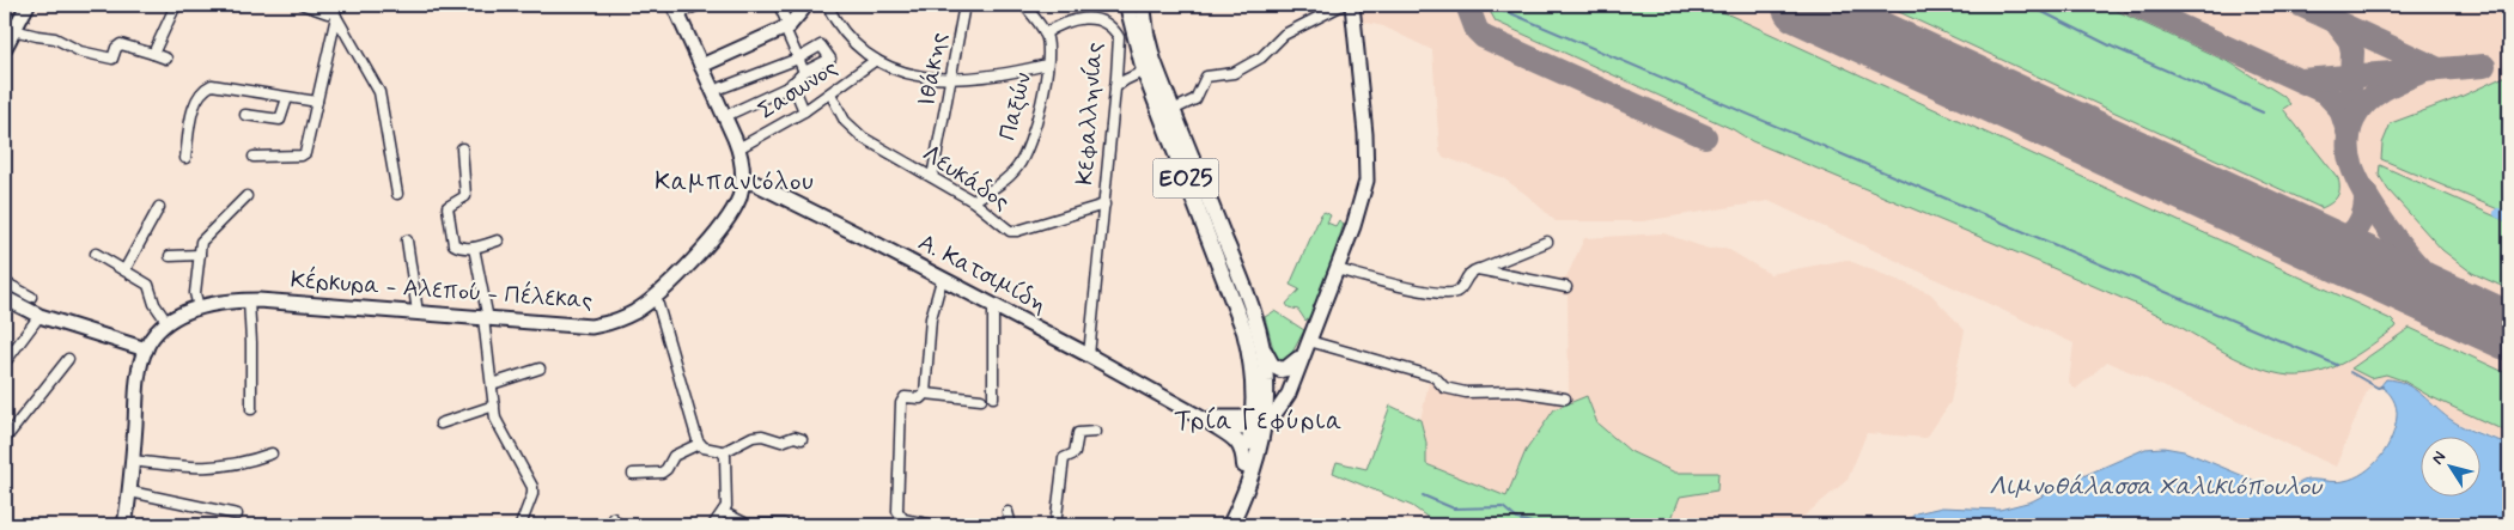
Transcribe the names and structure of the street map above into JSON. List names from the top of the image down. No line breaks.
{"streets":{"main road":["ΕΟ25","Α. Κατσιμίδη","Κέρκυρα - Αλεπού - Πέλεκας"],"street":["Ιθάκης","Σασωνος","Παξών","Κεφαλληνίας","Λευκάδος"]},"crossings":[["Ιθάκης","Λευκάδος"],["Σασωνος","Λευκάδος"],["Σασωνος","Κέρκυρα - Αλεπού - Πέλεκας"],["Παξών","Κεφαλληνίας"],["Παξών","Λευκάδος"],["Κεφαλληνίας","Λευκάδος"],["Κεφαλληνίας","Α. Κατσιμίδη"],["ΕΟ25","Α. Κατσιμίδη"],["Α. Κατσιμίδη","Κέρκυρα - Αλεπού - Πέλεκας"]],"districts":["Καμπανιόλου","Τρία Γεφύρια"],"water":["Λιμνοθάλασσα Χαλικιόπουλου"],"north":"top left"}
